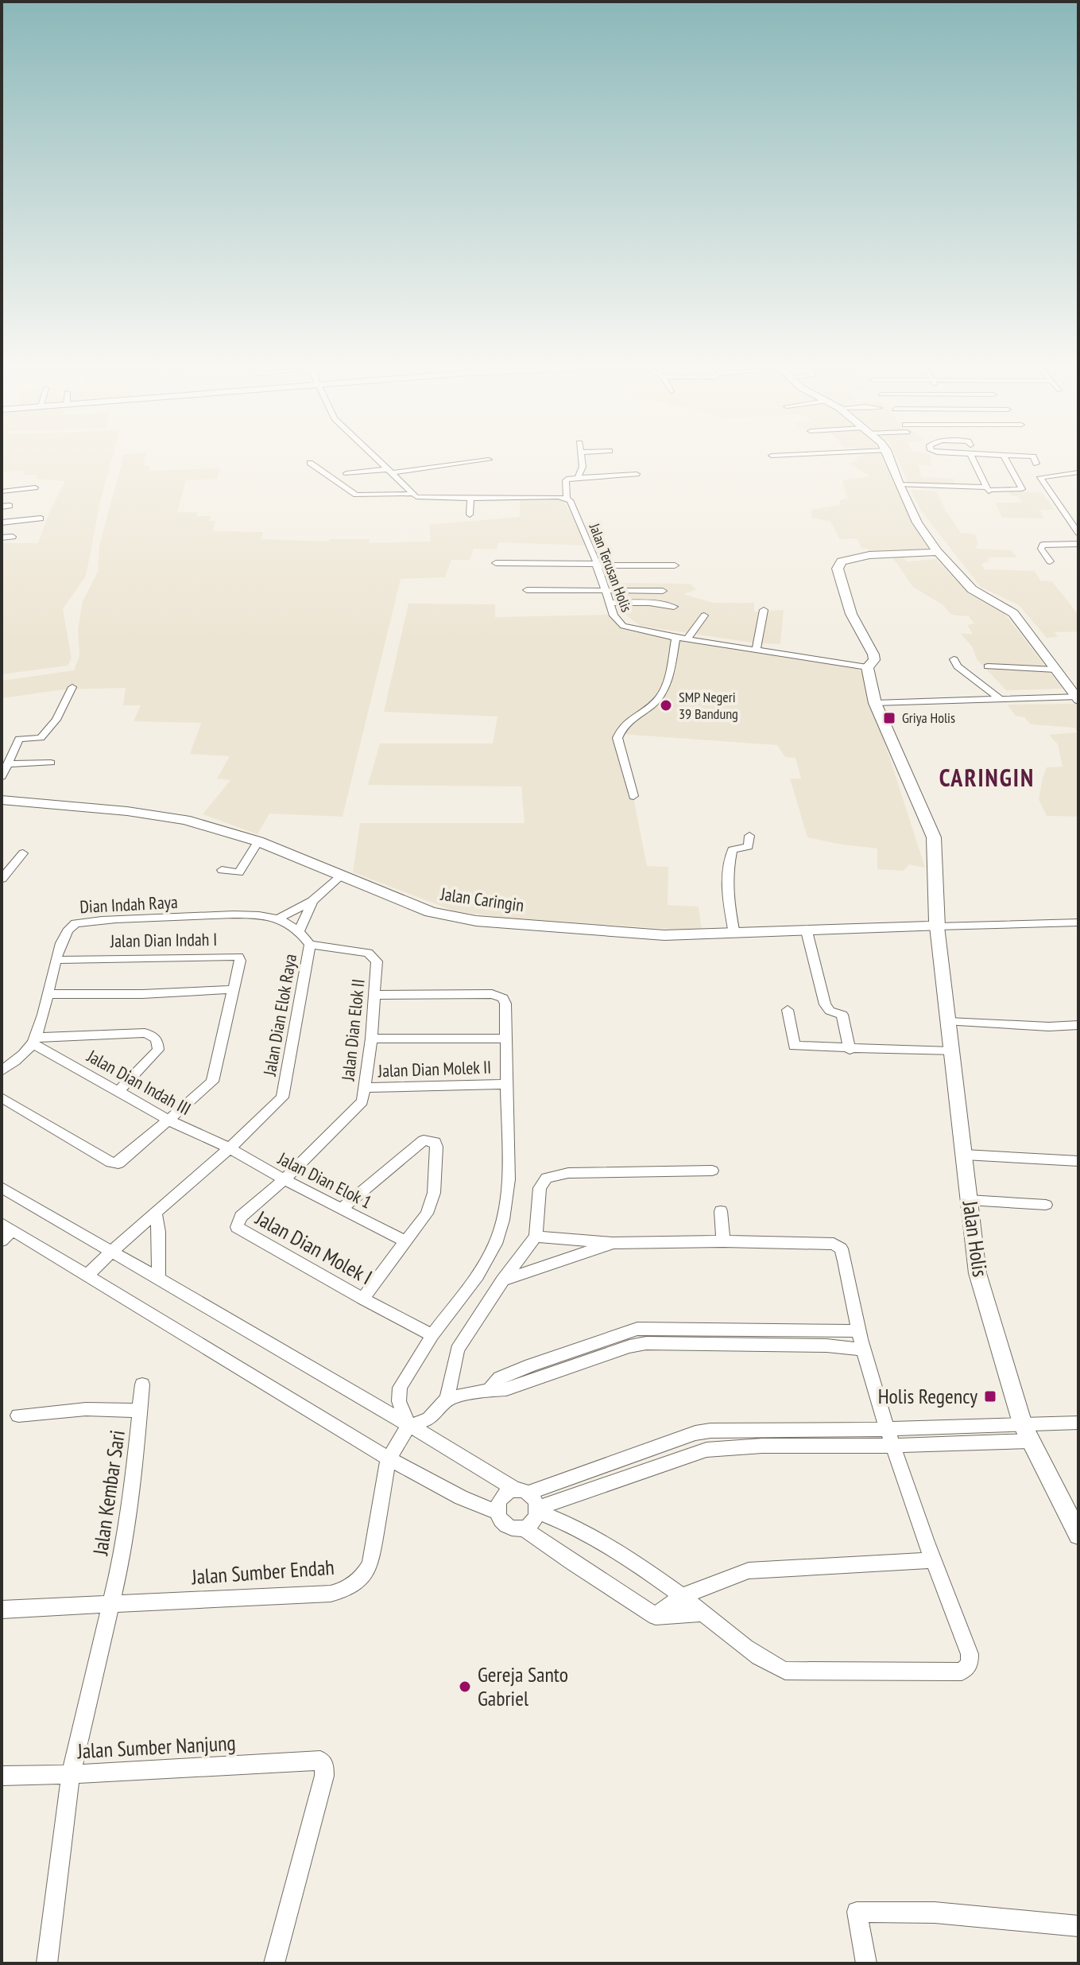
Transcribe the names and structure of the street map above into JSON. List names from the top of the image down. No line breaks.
{"streets":{"main road":["Jalan Caringin"],"street":["Jalan Terusan Holis","Dian Indah Raya","Jalan Dian Indah I","Jalan Dian Elok Raya","Jalan Dian Elok II","Jalan Dian Molek II","Jalan Dian Indah III","Jalan Dian Elok 1","Jalan Holis","Jalan Dian Molek I","Jalan Kembar Sari","Jalan Sumber Endah","Jalan Sumber Nanjung"]},"crossings":[["Jalan Caringin","Jalan Holis"],["Dian Indah Raya","Jalan Dian Indah I"],["Dian Indah Raya","Jalan Dian Elok Raya"],["Dian Indah Raya","Jalan Dian Indah III"],["Jalan Dian Indah I","Jalan Dian Indah III"],["Jalan Dian Elok Raya","Jalan Dian Elok II"],["Jalan Dian Elok Raya","Jalan Dian Indah III"],["Jalan Dian Elok Raya","Jalan Dian Elok 1"],["Jalan Dian Elok II","Jalan Dian Molek II"],["Jalan Dian Elok II","Jalan Dian Elok 1"],["Jalan Dian Elok II","Jalan Dian Molek I"],["Jalan Dian Indah III","Jalan Dian Elok 1"],["Jalan Dian Elok 1","Jalan Dian Molek I"],["Jalan Kembar Sari","Jalan Sumber Endah"],["Jalan Kembar Sari","Jalan Sumber Nanjung"]],"districts":["CARINGIN"],"places":{"other":["SMP Negeri 39 Bandung","Gereja Santo Gabriel"],"transit":["Griya Holis","Holis Regency"]}}
